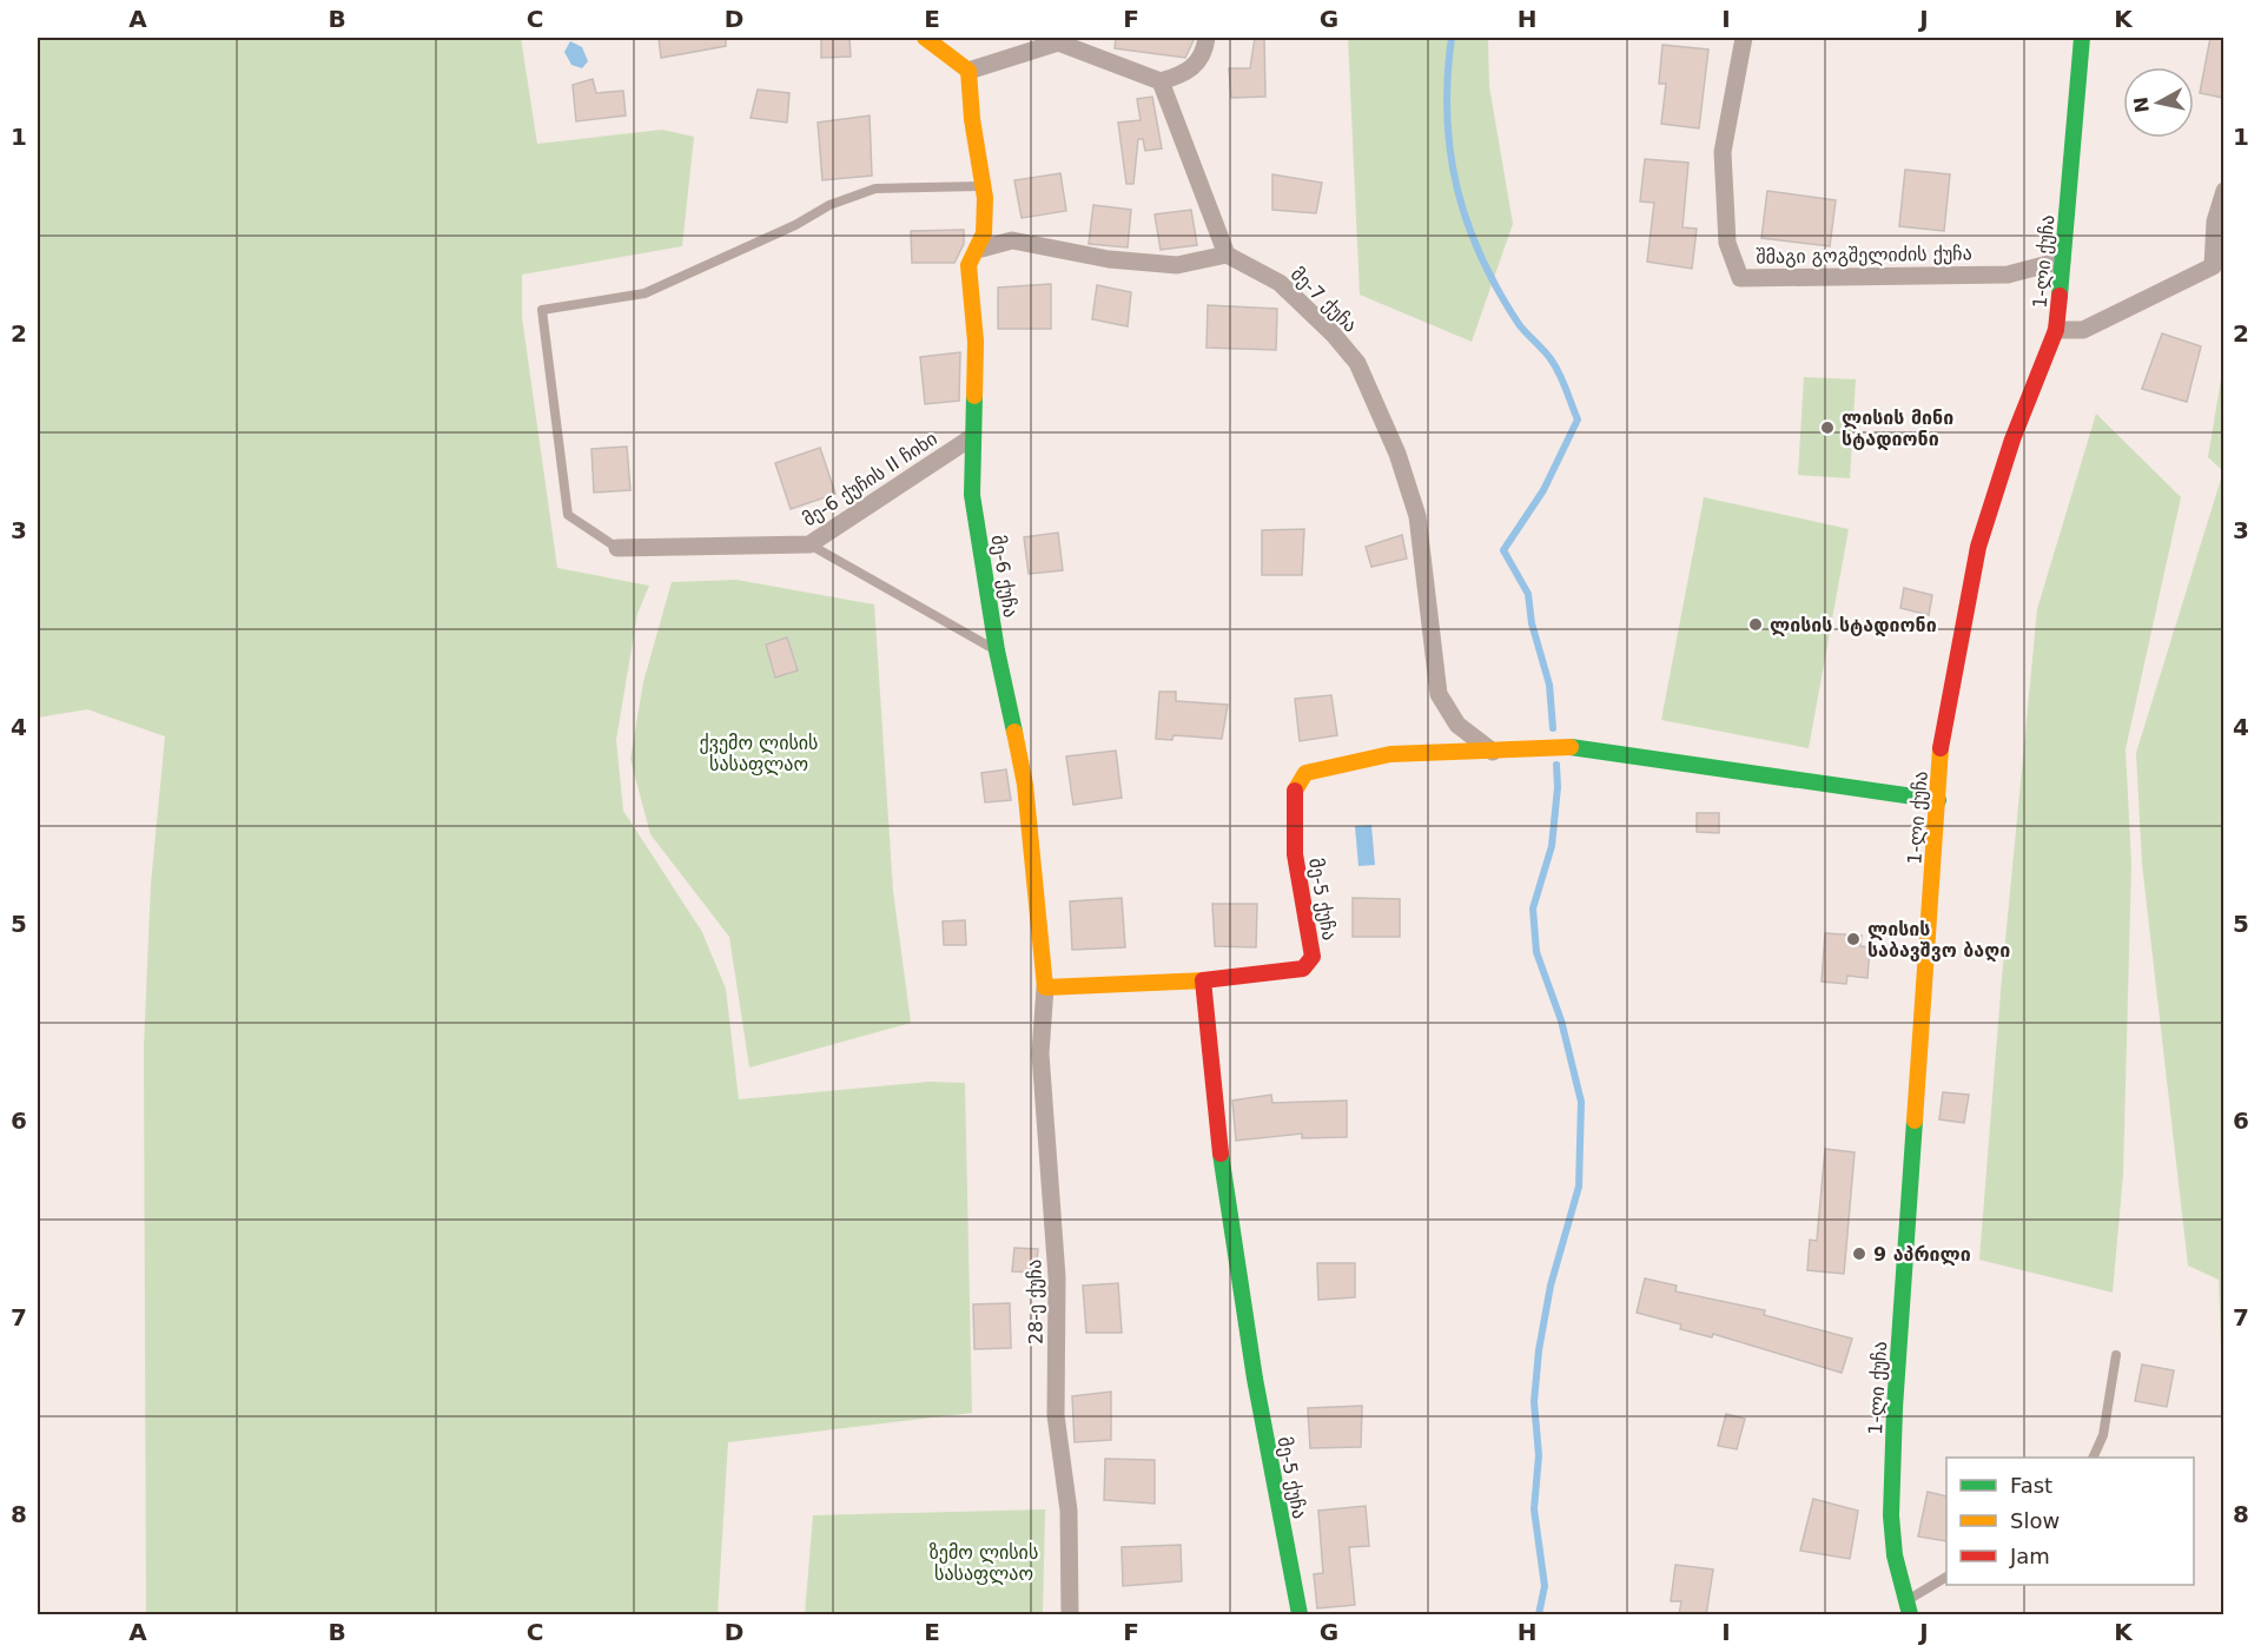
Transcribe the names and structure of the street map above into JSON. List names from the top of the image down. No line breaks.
{"streets":{"street":["შმაგი გოგშელიძის ქუჩა","1-ლი ქუჩა","მე-7 ქუჩა","მე-6 ქუჩის II ჩიხი","მე-6 ქუჩა","მე-5 ქუჩა","28-ე ქუჩა"]},"crossings":[["შმაგი გოგშელიძის ქუჩა","1-ლი ქუჩა"],["1-ლი ქუჩა","მე-5 ქუჩა"],["მე-7 ქუჩა","მე-5 ქუჩა"],["მე-6 ქუჩის II ჩიხი","მე-6 ქუჩა"],["მე-6 ქუჩა","28-ე ქუჩა"]],"parks":["ქვემო ლისის სასაფლაო","ზემო ლისის სასაფლაო"],"places":["ლისის მინი სტადიონი","ლისის სტადიონი","ლისის საბავშვო ბაღი","9 აპრილი"],"legend":["Fast","Slow","Jam"],"north":"left","grid":{"columns":["A","B","C","D","E","F","G","H","I","J","K"],"rows":["1","2","3","4","5","6","7","8"]}}
